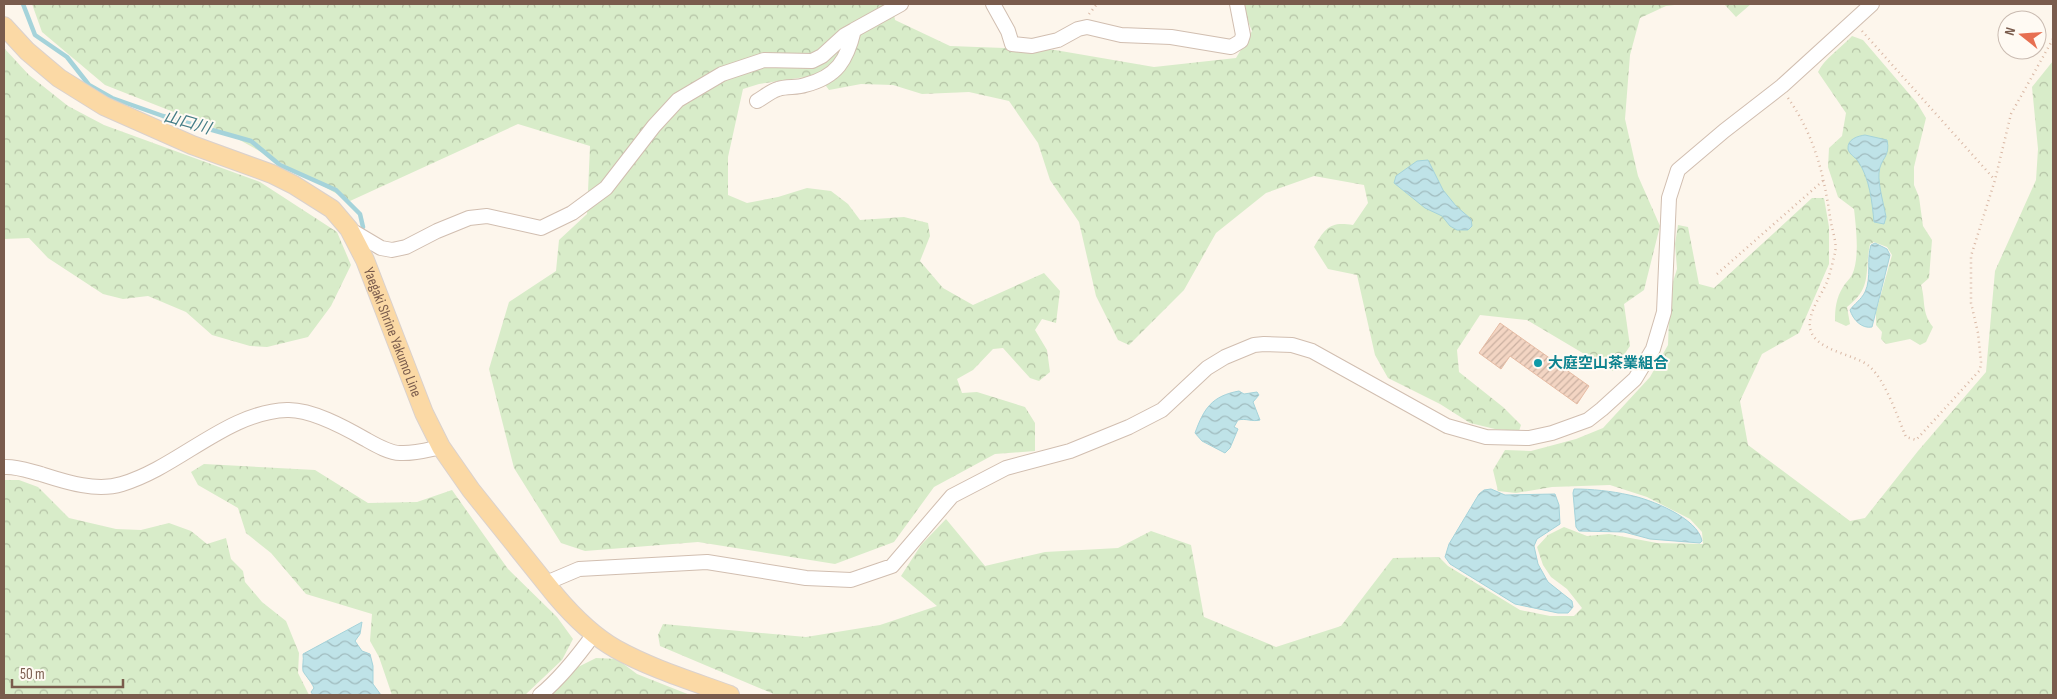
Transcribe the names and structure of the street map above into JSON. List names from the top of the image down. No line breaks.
{"streets":{"main road":["Yaegaki Shrine Yakumo Line"]},"water":["山口川"],"places":["大庭空山茶業組合"],"scale_bar":"50 m","north":"left"}
